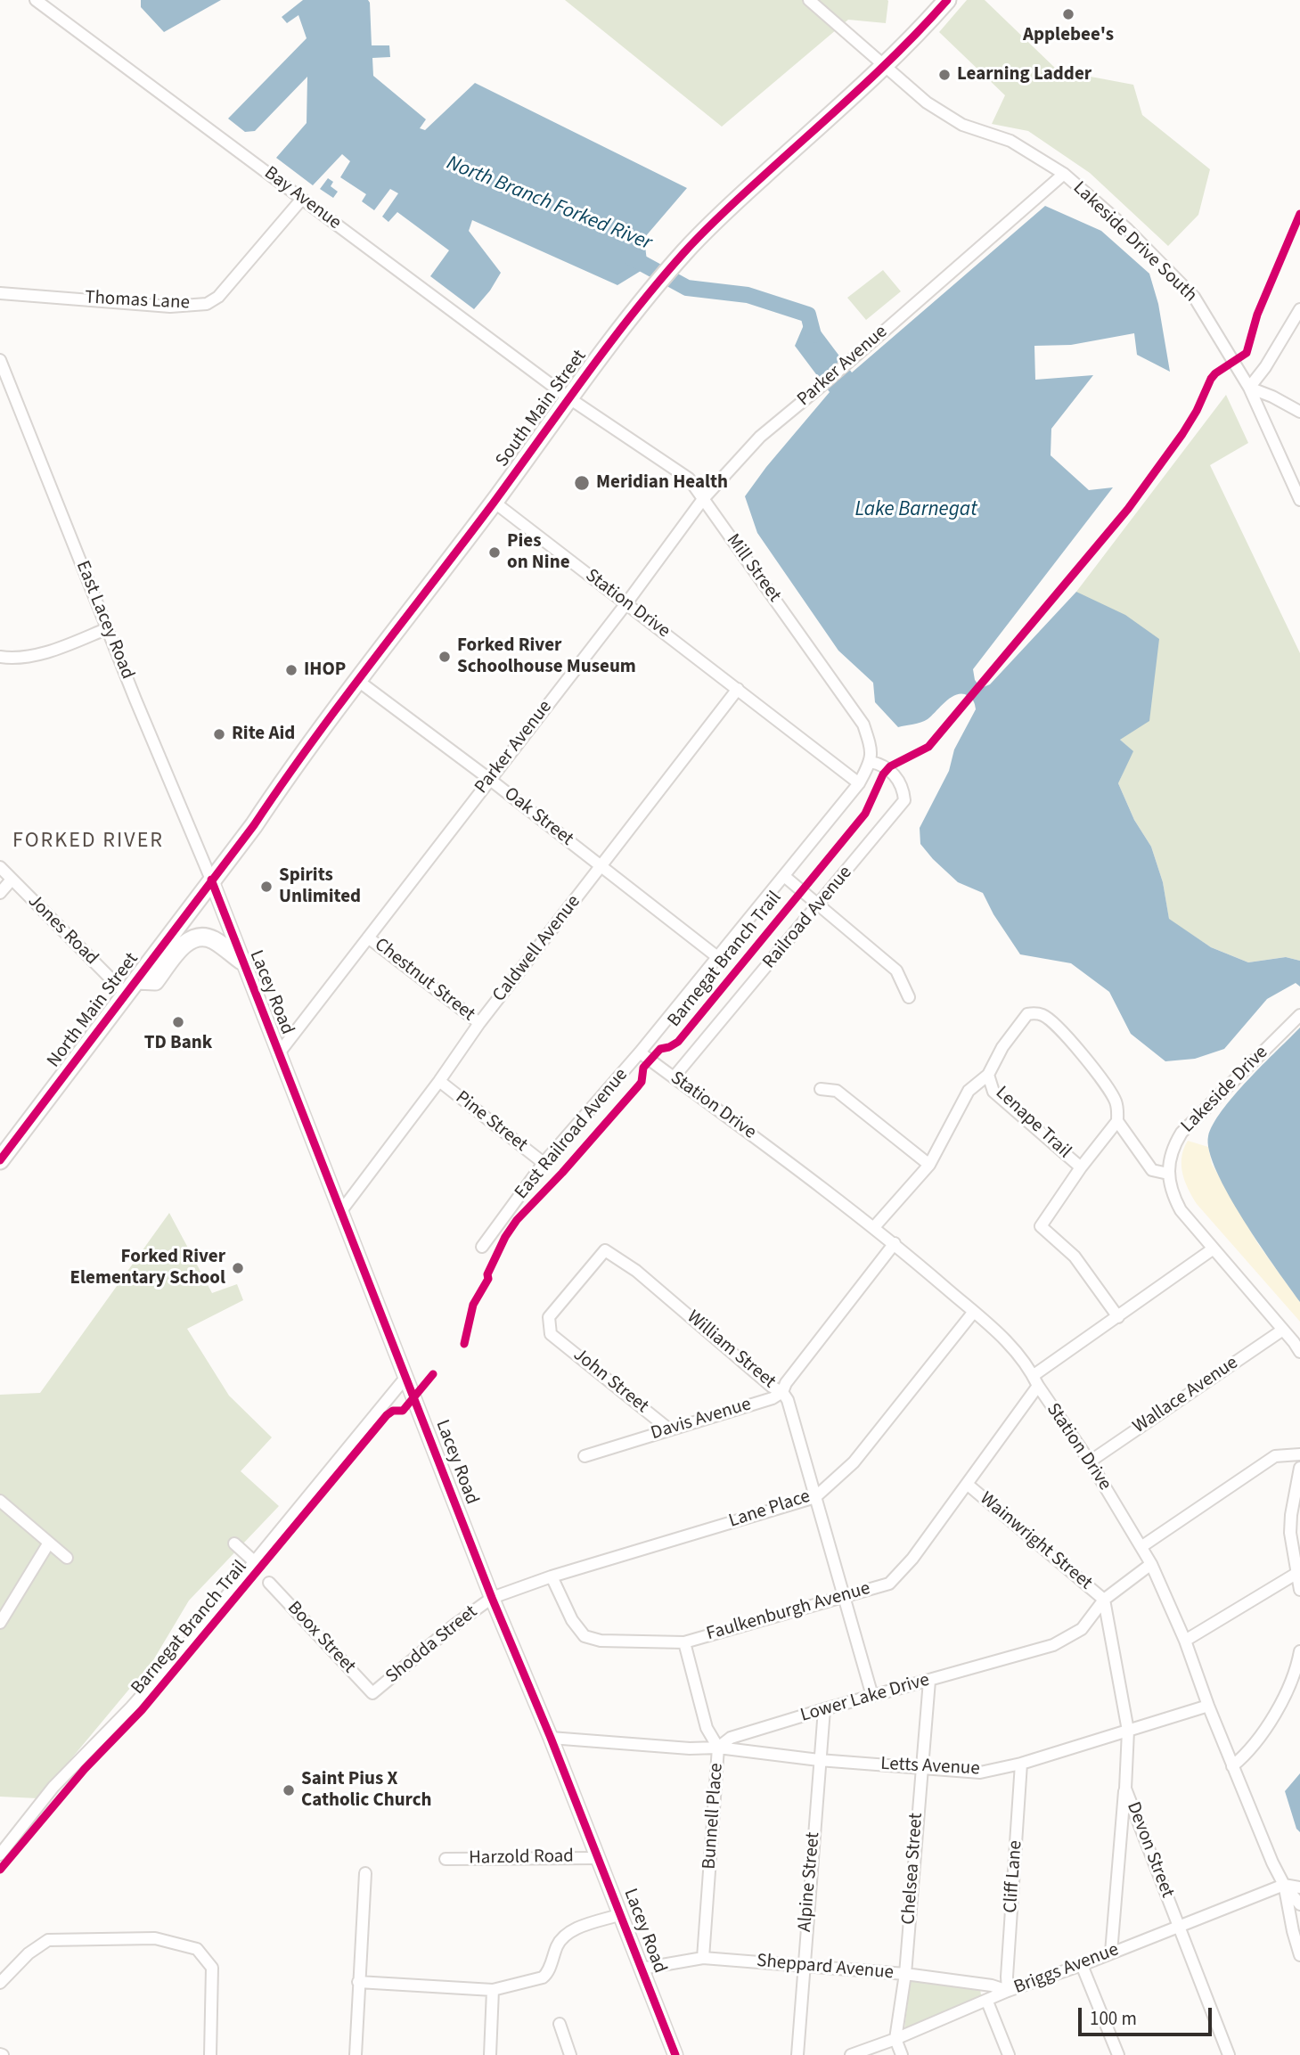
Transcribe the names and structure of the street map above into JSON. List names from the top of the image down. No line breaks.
{"streets":{"highway":["South Main Street","North Main Street"],"main road":["Lacey Road"],"street":["Bay Avenue","Lakeside Drive South","Thomas Lane","Parker Avenue","Mill Street","Station Drive","East Lacey Road","Oak Street","Railroad Avenue","Jones Road","Caldwell Avenue","Chestnut Street","Lakeside Drive","Pine Street","Lenape Trail","East Railroad Avenue","William Street","John Street","Wallace Avenue","Davis Avenue","Lane Place","Wainwright Street","Faulkenburgh Avenue","Boox Street","Shodda Street","Lower Lake Drive","Letts Avenue","Bunnell Place","Devon Street","Harzold Road","Chelsea Street","Cliff Lane","Alpine Street","Sheppard Avenue","Briggs Avenue"],"cycle path":["Barnegat Branch Trail"]},"crossings":[["Bay Avenue","Thomas Lane"],["Bay Avenue","South Main Street"],["Bay Avenue","Mill Street"],["Lakeside Drive South","Parker Avenue"],["Lakeside Drive South","South Main Street"],["Parker Avenue","Mill Street"],["Parker Avenue","Station Drive"],["Parker Avenue","Oak Street"],["Parker Avenue","Chestnut Street"],["Parker Avenue","Lacey Road"],["South Main Street","Mill Street"],["South Main Street","Station Drive"],["South Main Street","East Lacey Road"],["South Main Street","Oak Street"],["South Main Street","Lacey Road"],["South Main Street","North Main Street"],["Mill Street","Railroad Avenue"],["Station Drive","Railroad Avenue"],["Station Drive","Caldwell Avenue"],["Station Drive","East Railroad Avenue"],["Station Drive","Wallace Avenue"],["Station Drive","Lane Place"],["Station Drive","Faulkenburgh Avenue"],["Station Drive","Lower Lake Drive"],["Station Drive","Letts Avenue"],["Station Drive","Briggs Avenue"],["East Lacey Road","Lacey Road"],["East Lacey Road","North Main Street"],["Oak Street","Caldwell Avenue"],["Jones Road","North Main Street"],["Caldwell Avenue","Chestnut Street"],["Caldwell Avenue","Lacey Road"],["Caldwell Avenue","Pine Street"],["Lacey Road","North Main Street"],["Lacey Road","Lane Place"],["Lacey Road","Shodda Street"],["Lacey Road","Lower Lake Drive"],["Lacey Road","Harzold Road"],["Lacey Road","Sheppard Avenue"],["Pine Street","East Railroad Avenue"],["William Street","John Street"],["William Street","Davis Avenue"],["William Street","Lane Place"],["William Street","Faulkenburgh Avenue"],["William Street","Lower Lake Drive"],["John Street","Davis Avenue"],["Lane Place","Faulkenburgh Avenue"],["Lane Place","Shodda Street"],["Wainwright Street","Faulkenburgh Avenue"],["Wainwright Street","Lower Lake Drive"],["Wainwright Street","Devon Street"],["Faulkenburgh Avenue","Bunnell Place"],["Boox Street","Shodda Street"],["Lower Lake Drive","Letts Avenue"],["Lower Lake Drive","Bunnell Place"],["Lower Lake Drive","Devon Street"],["Lower Lake Drive","Chelsea Street"],["Lower Lake Drive","Alpine Street"],["Letts Avenue","Bunnell Place"],["Letts Avenue","Devon Street"],["Letts Avenue","Chelsea Street"],["Letts Avenue","Cliff Lane"],["Letts Avenue","Alpine Street"],["Bunnell Place","Sheppard Avenue"],["Devon Street","Briggs Avenue"],["Chelsea Street","Sheppard Avenue"],["Chelsea Street","Briggs Avenue"],["Cliff Lane","Sheppard Avenue"],["Cliff Lane","Briggs Avenue"],["Alpine Street","Sheppard Avenue"],["Sheppard Avenue","Briggs Avenue"]],"districts":["FORKED RIVER"],"water":["North Branch Forked River","Lake Barnegat"],"places":["Applebee's","Learning Ladder","Meridian Health","Pies on Nine","Forked River Schoolhouse Museum","IHOP","Rite Aid","Spirits Unlimited","TD Bank","Forked River Elementary School","Saint Pius X Catholic Church"],"scale_bar":"100 m"}
